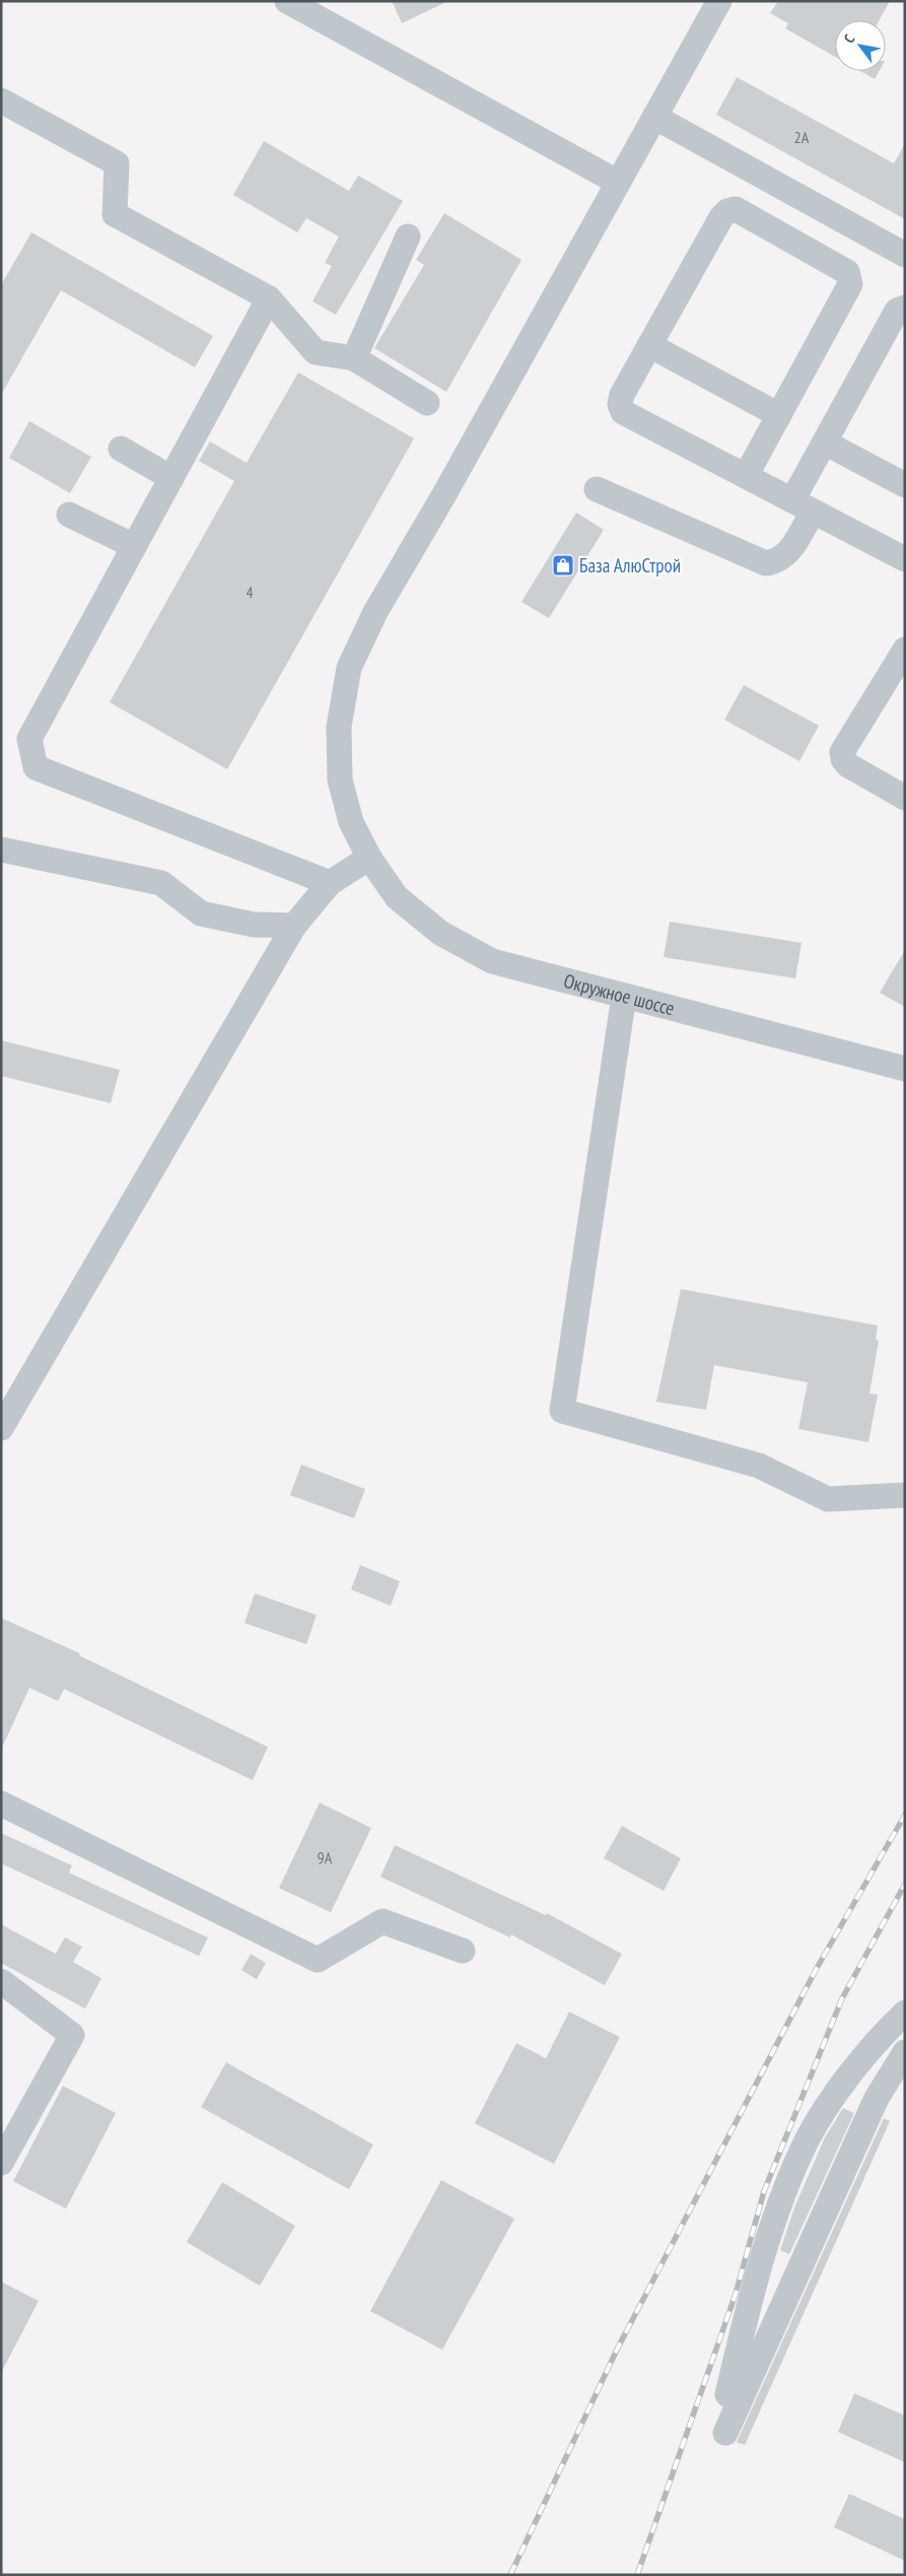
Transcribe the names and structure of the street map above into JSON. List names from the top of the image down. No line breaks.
{"streets":{"street":["Окружное шоссе"]},"places":{"shop":["База АлюСтрой"]},"house_numbers":["2А","4","9А"],"north":"top left"}
